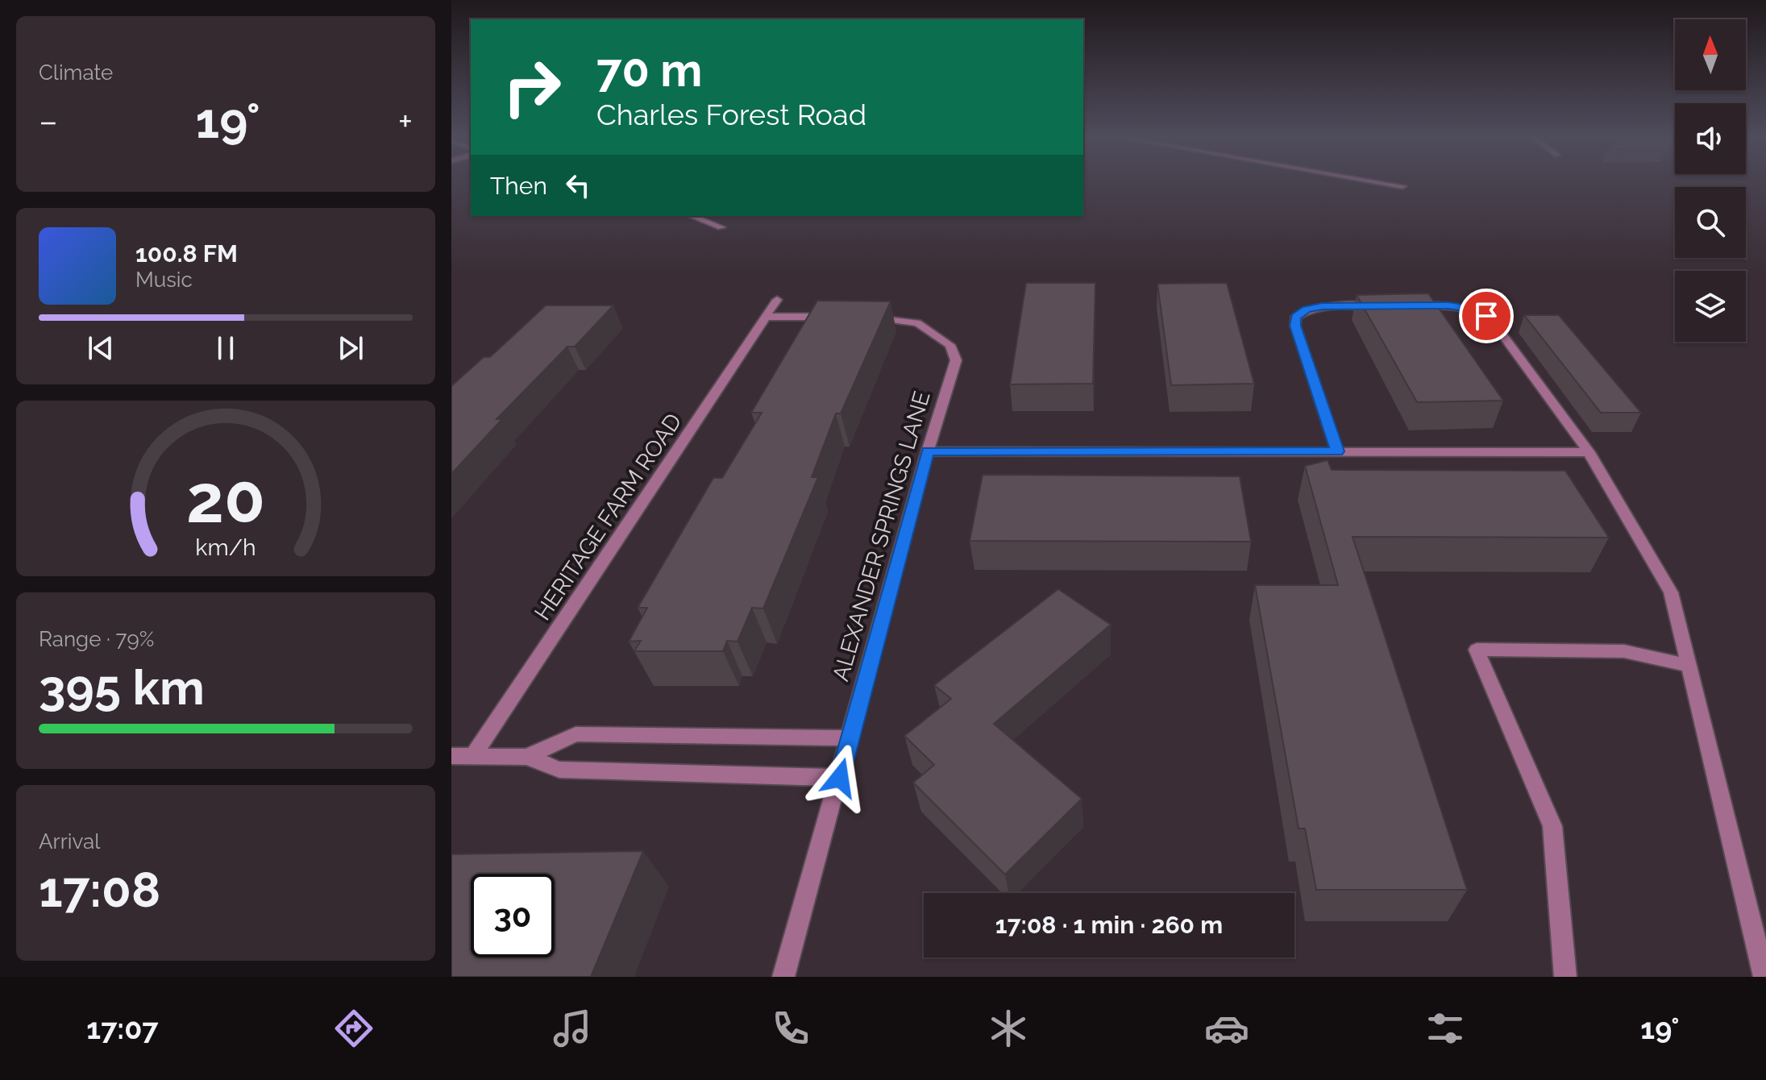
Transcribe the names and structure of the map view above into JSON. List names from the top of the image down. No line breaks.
{"streets":{"street":["HERITAGE FARM ROAD","ALEXANDER SPRINGS LANE"]},"north":"top","page":{"tile":["Climate",["Range · 79%","395 km"],["Arrival","17:08"]],"turn":["70 m","Charles Forest Road"],"heat":["−","19°","+"],"then":"Then","song":["100.8 FM","Music"],"limit":"30","trip":"17:08 · 1 min · 260 m","tabs":["17:07","19°"],"gauge":["20","km/h"]}}
